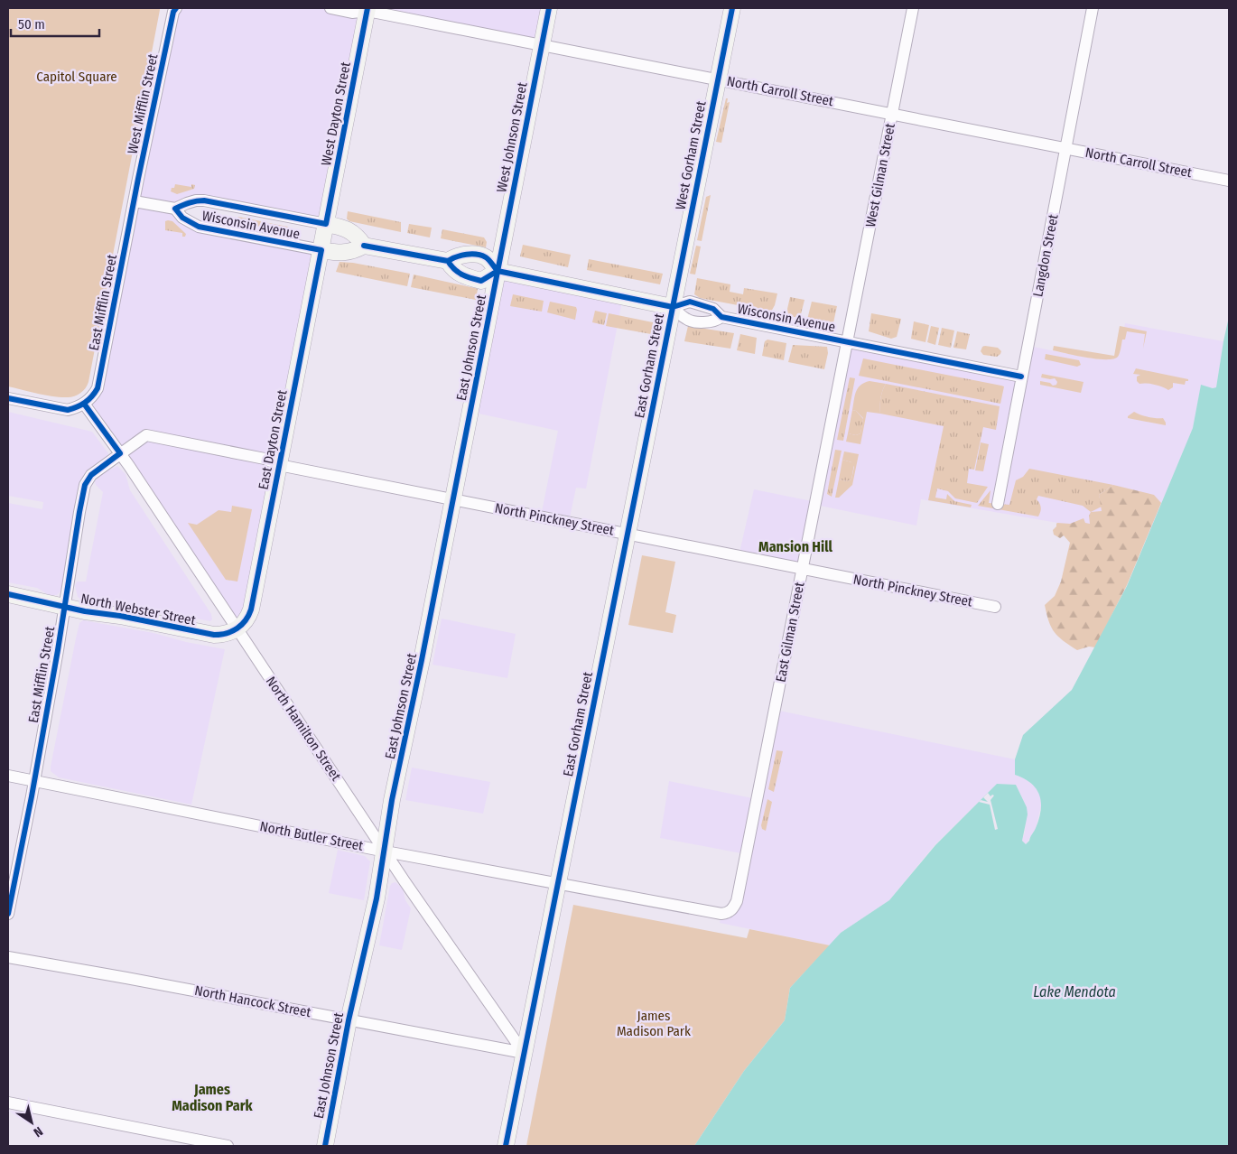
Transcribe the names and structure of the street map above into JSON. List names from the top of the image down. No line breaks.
{"streets":{"main road":["West Dayton Street","West Johnson Street","West Gorham Street","Wisconsin Avenue","East Johnson Street","East Gorham Street","East Dayton Street","North Webster Street"],"street":["North Carroll Street","West Mifflin Street","West Gilman Street","Langdon Street","East Mifflin Street","North Pinckney Street","East Gilman Street","North Hamilton Street","North Butler Street","North Hancock Street"]},"crossings":[["North Carroll Street","West Dayton Street"],["North Carroll Street","West Johnson Street"],["North Carroll Street","West Gorham Street"],["North Carroll Street","West Gilman Street"],["North Carroll Street","Langdon Street"],["West Mifflin Street","East Mifflin Street"],["West Dayton Street","Wisconsin Avenue"],["West Dayton Street","East Dayton Street"],["West Johnson Street","Wisconsin Avenue"],["West Johnson Street","East Johnson Street"],["West Gorham Street","Wisconsin Avenue"],["West Gorham Street","East Gorham Street"],["West Gilman Street","Wisconsin Avenue"],["West Gilman Street","East Gilman Street"],["Wisconsin Avenue","Langdon Street"],["Wisconsin Avenue","East Johnson Street"],["Wisconsin Avenue","East Gorham Street"],["Wisconsin Avenue","East Dayton Street"],["Wisconsin Avenue","East Gilman Street"],["East Mifflin Street","North Pinckney Street"],["East Mifflin Street","North Webster Street"],["East Mifflin Street","North Hamilton Street"],["East Mifflin Street","North Butler Street"],["East Johnson Street","North Pinckney Street"],["East Johnson Street","North Hamilton Street"],["East Johnson Street","North Butler Street"],["East Johnson Street","North Hancock Street"],["East Gorham Street","North Pinckney Street"],["East Gorham Street","North Hamilton Street"],["East Gorham Street","North Butler Street"],["East Gorham Street","North Hancock Street"],["East Dayton Street","North Pinckney Street"],["East Dayton Street","North Webster Street"],["East Dayton Street","North Hamilton Street"],["North Pinckney Street","East Gilman Street"],["North Pinckney Street","North Hamilton Street"],["North Webster Street","North Hamilton Street"],["East Gilman Street","North Butler Street"],["North Hamilton Street","North Butler Street"],["North Hamilton Street","North Hancock Street"]],"districts":["Mansion Hill","James Madison Park"],"water":["Lake Mendota"],"parks":["Capitol Square","James Madison Park"],"scale_bar":"50 m","north":"bottom right"}
